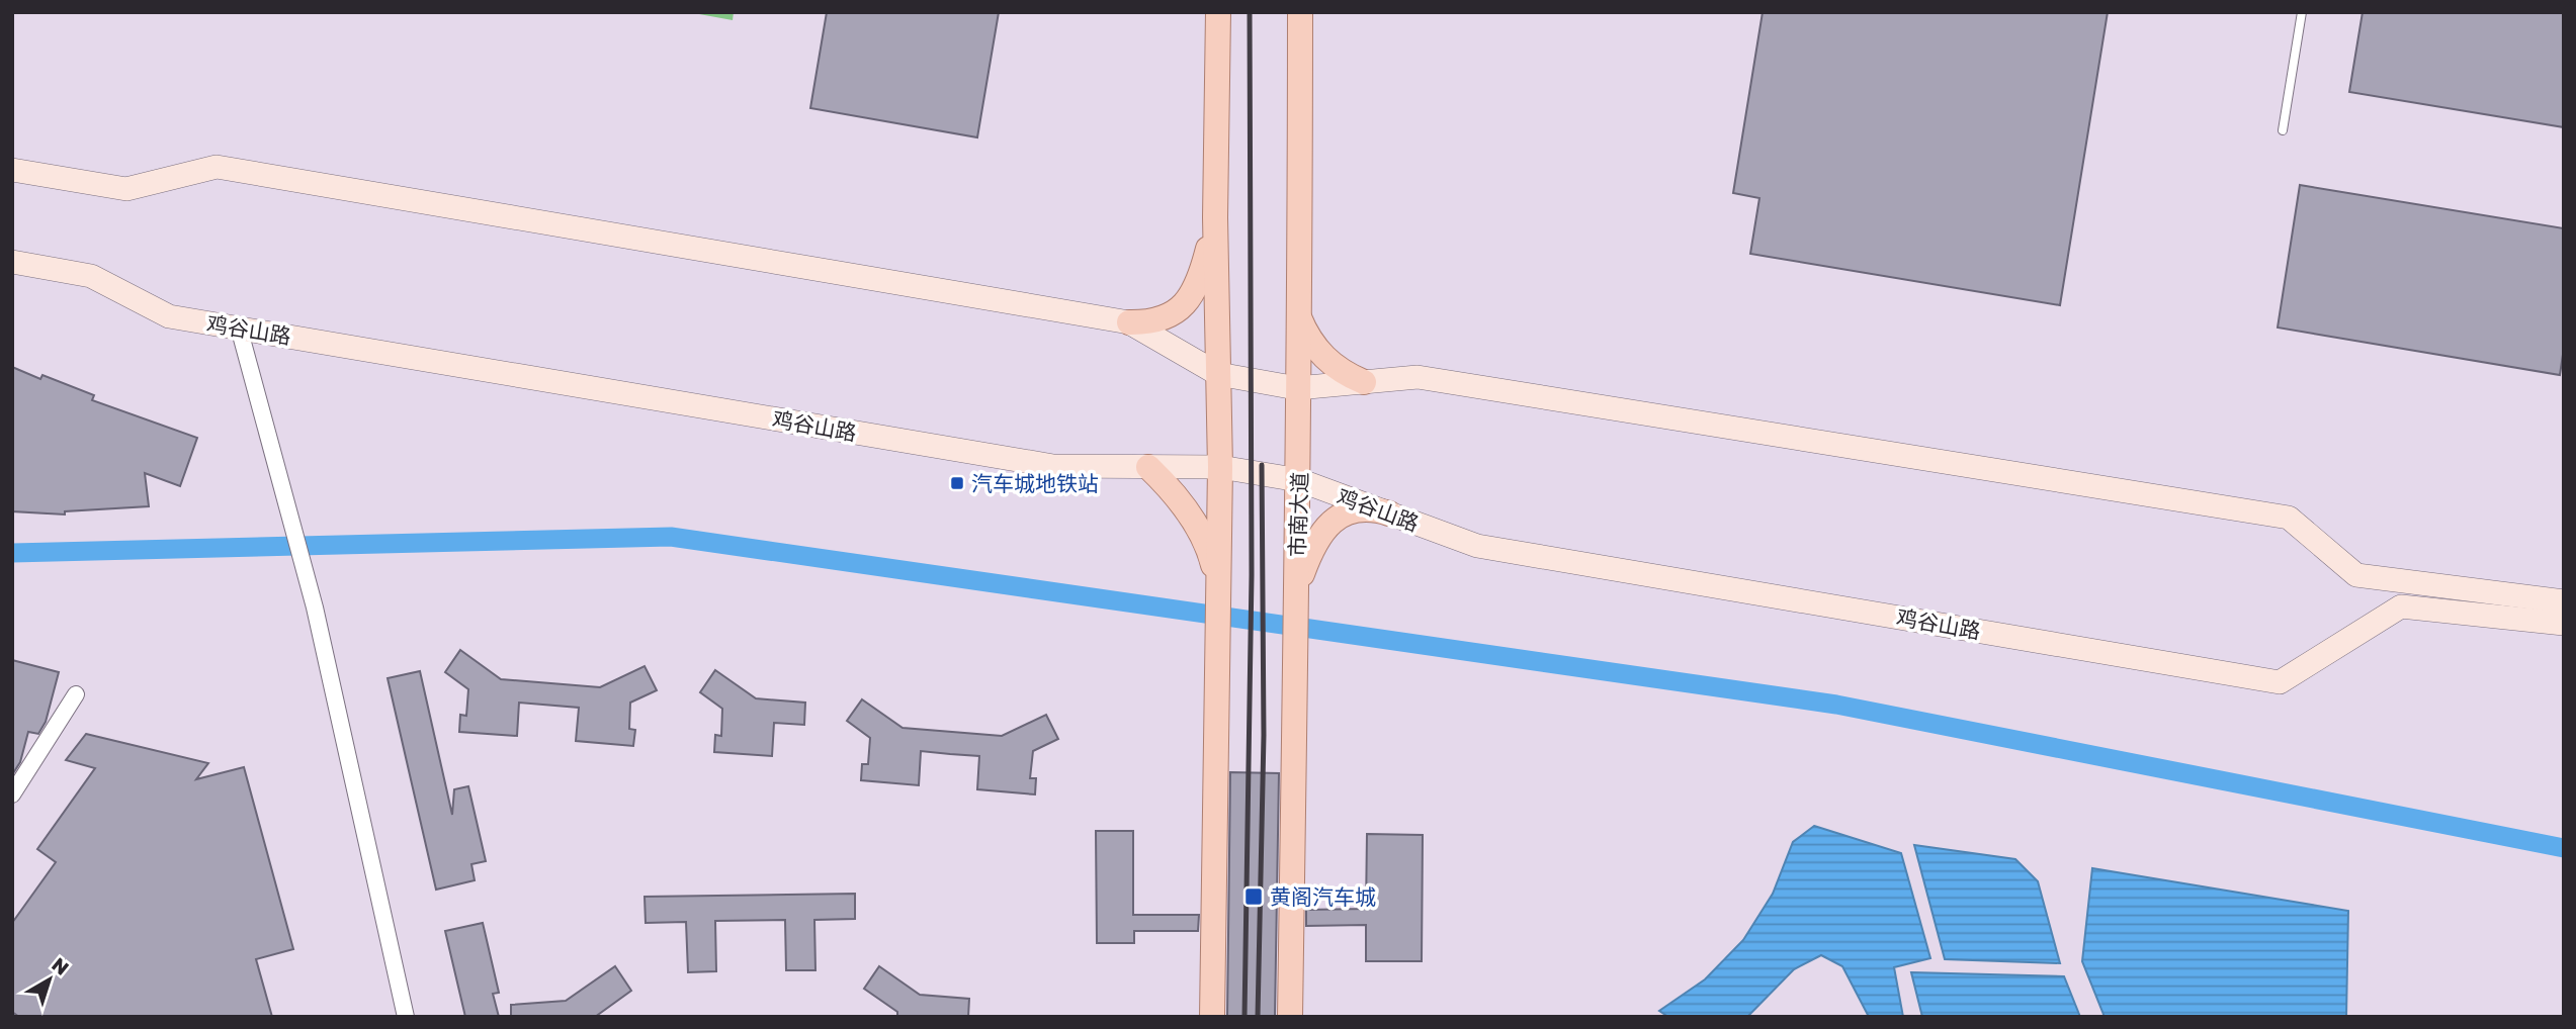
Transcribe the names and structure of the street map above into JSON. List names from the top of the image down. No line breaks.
{"streets":{"main road":["鸡谷山路","市南大道"]},"crossings":[["鸡谷山路","市南大道"]],"places":{"transit":["汽车城地铁站","黄阁汽车城"]},"north":"top right"}
